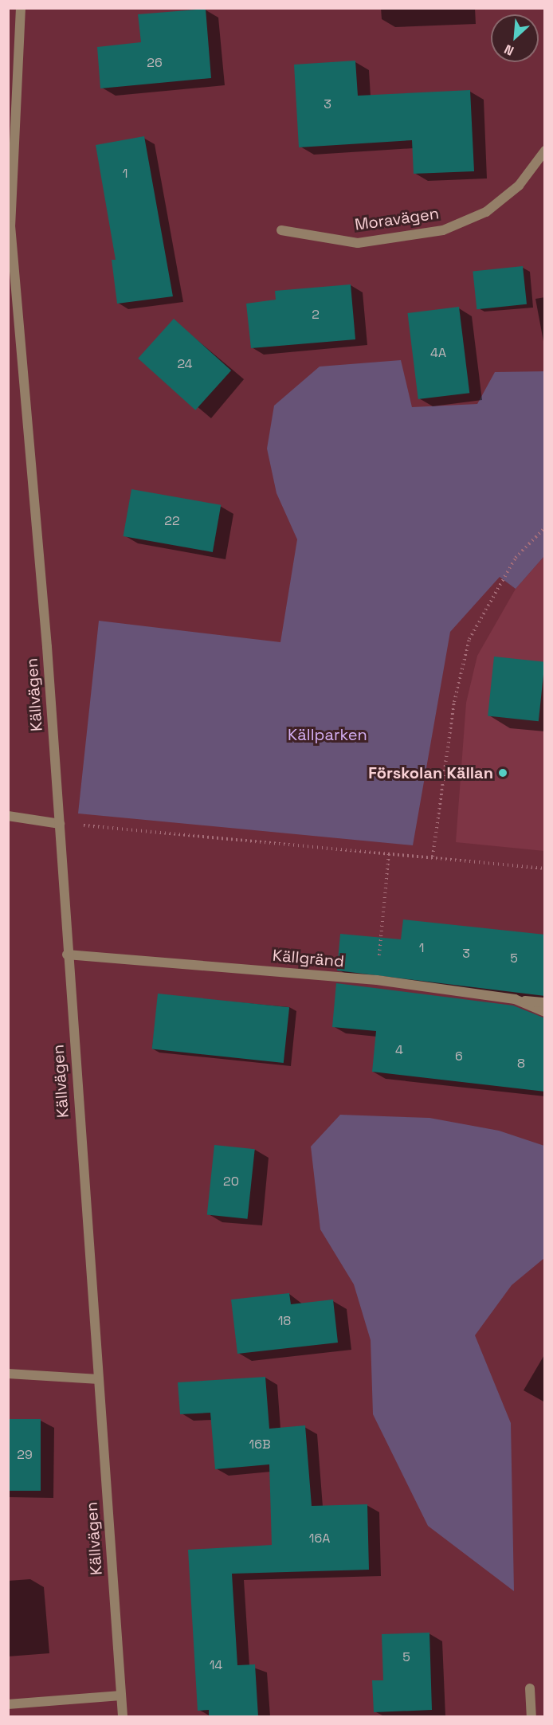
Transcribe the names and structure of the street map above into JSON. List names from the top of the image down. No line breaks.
{"streets":{"street":["Moravägen","Källvägen","Källgränd"]},"crossings":[["Källvägen","Källgränd"]],"parks":["Källparken"],"places":["Förskolan Källan"],"house_numbers":["26","3","1","2","4A","24","22","1","3","5","4","6","8","20","18","16B","29","16A","5","14"],"north":"bottom left"}
